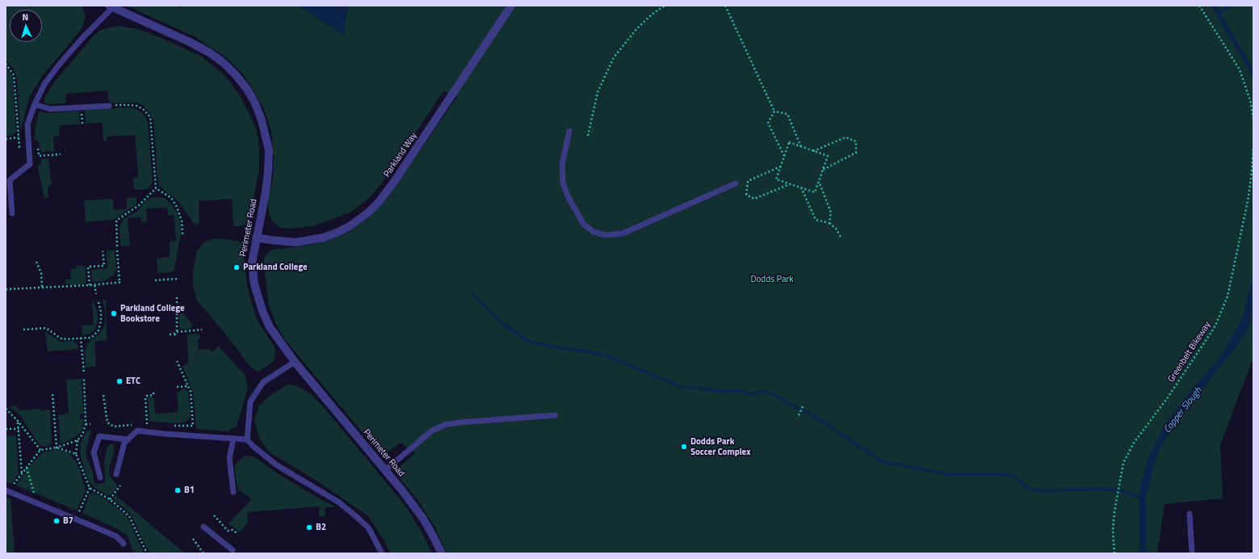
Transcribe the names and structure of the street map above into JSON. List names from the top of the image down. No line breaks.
{"streets":{"street":["Parkland Way","Perimeter Road"],"path":["Greenbelt Bikeway"]},"crossings":[["Parkland Way","Perimeter Road"]],"water":["Copper Slough"],"parks":["Dodds Park"],"places":["Parkland College","Parkland College Bookstore","ETC","Dodds Park Soccer Complex","B1","B7","B2"],"north":"top"}
